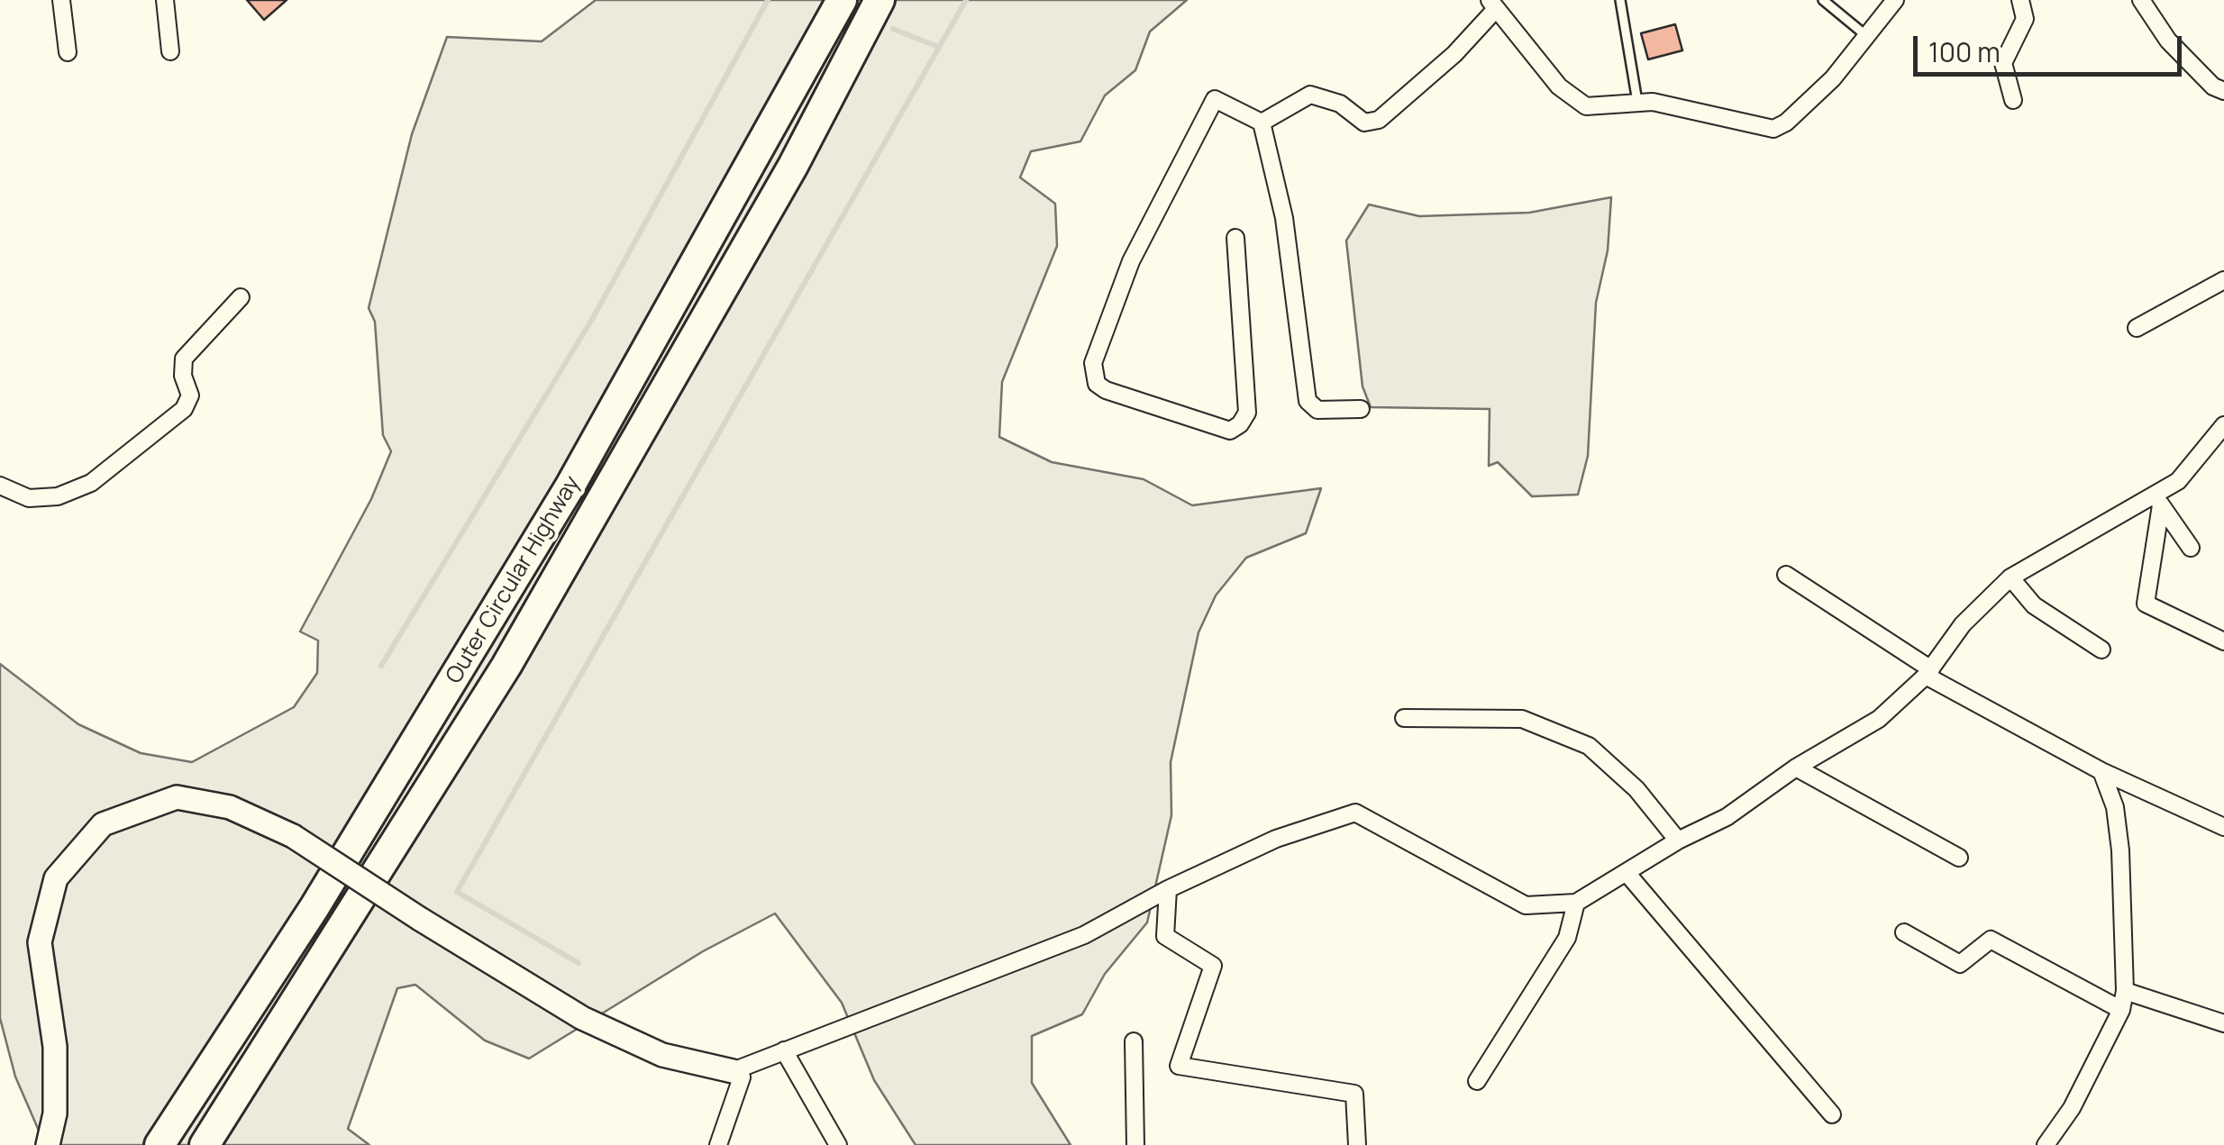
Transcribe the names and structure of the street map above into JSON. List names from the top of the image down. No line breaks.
{"streets":{"highway":["Outer Circular Highway"]},"scale_bar":"100 m"}
